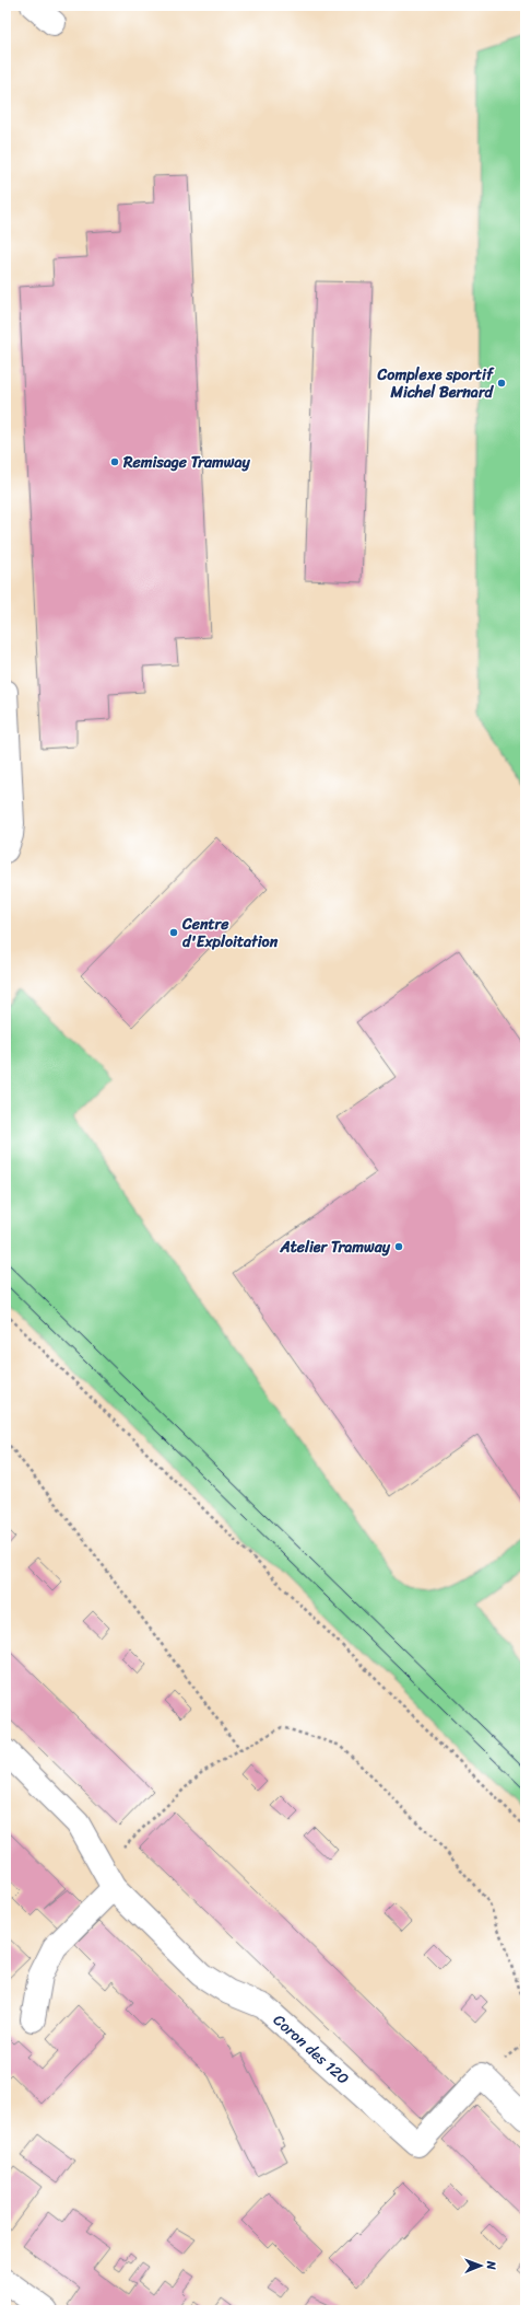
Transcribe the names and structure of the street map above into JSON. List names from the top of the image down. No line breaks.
{"streets":{"street":["Coron des 120"]},"places":["Complexe sportif Michel Bernard","Remisage Tramway","Centre d'Exploitation","Atelier Tramway"],"north":"right"}
